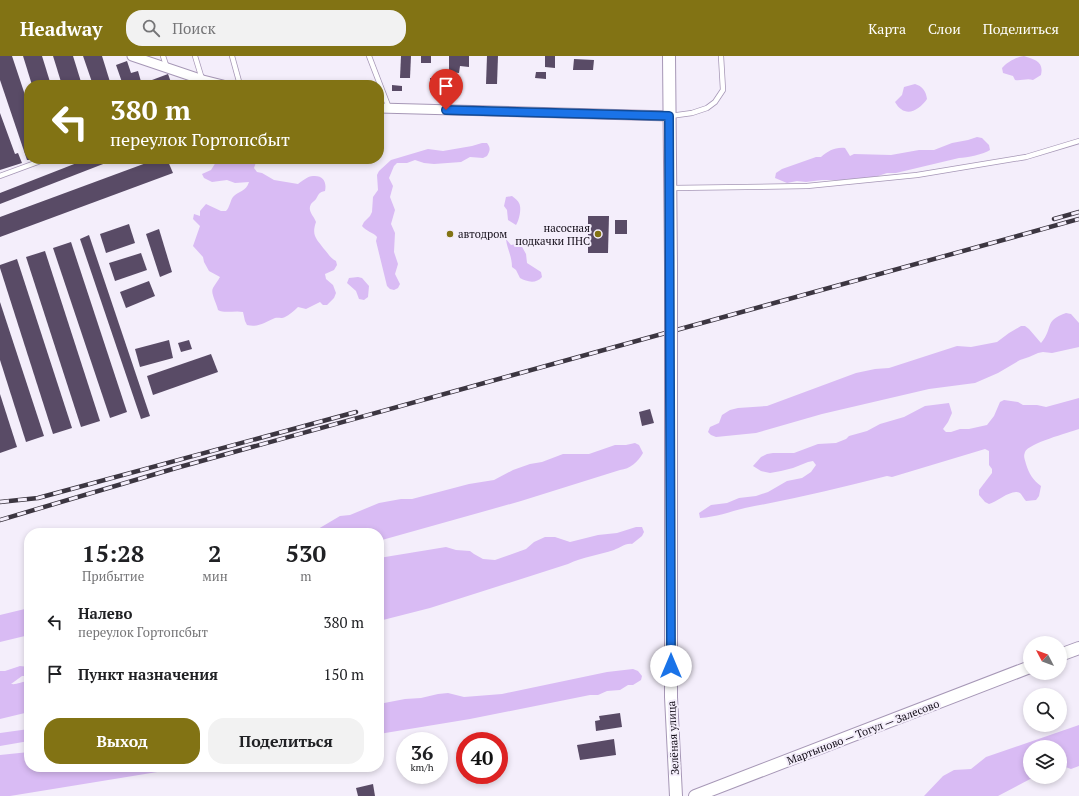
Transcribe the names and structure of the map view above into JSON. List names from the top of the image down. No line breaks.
{"streets":{"street":["Мартыново — Тогул — Залесово","Зелёная улица"]},"places":["автодром","насосная подкачки ПНС"],"north":"top left","page":{"header":"Headway","search":"Поиск","nav":["Карта","Слои","Поделиться"],"turn":["380 m","переулок Гортопсбыт"],"eta":["15:28","Прибытие","2","мин","530","m"],"list":[{"name":"Налево","note":"переулок Гортопсбыт","value":"380 m"},{"name":"Пункт назначения","value":"150 m"}],"buttons":["Выход","Поделиться"],"speed":"36 km/h","limit":"40"}}
